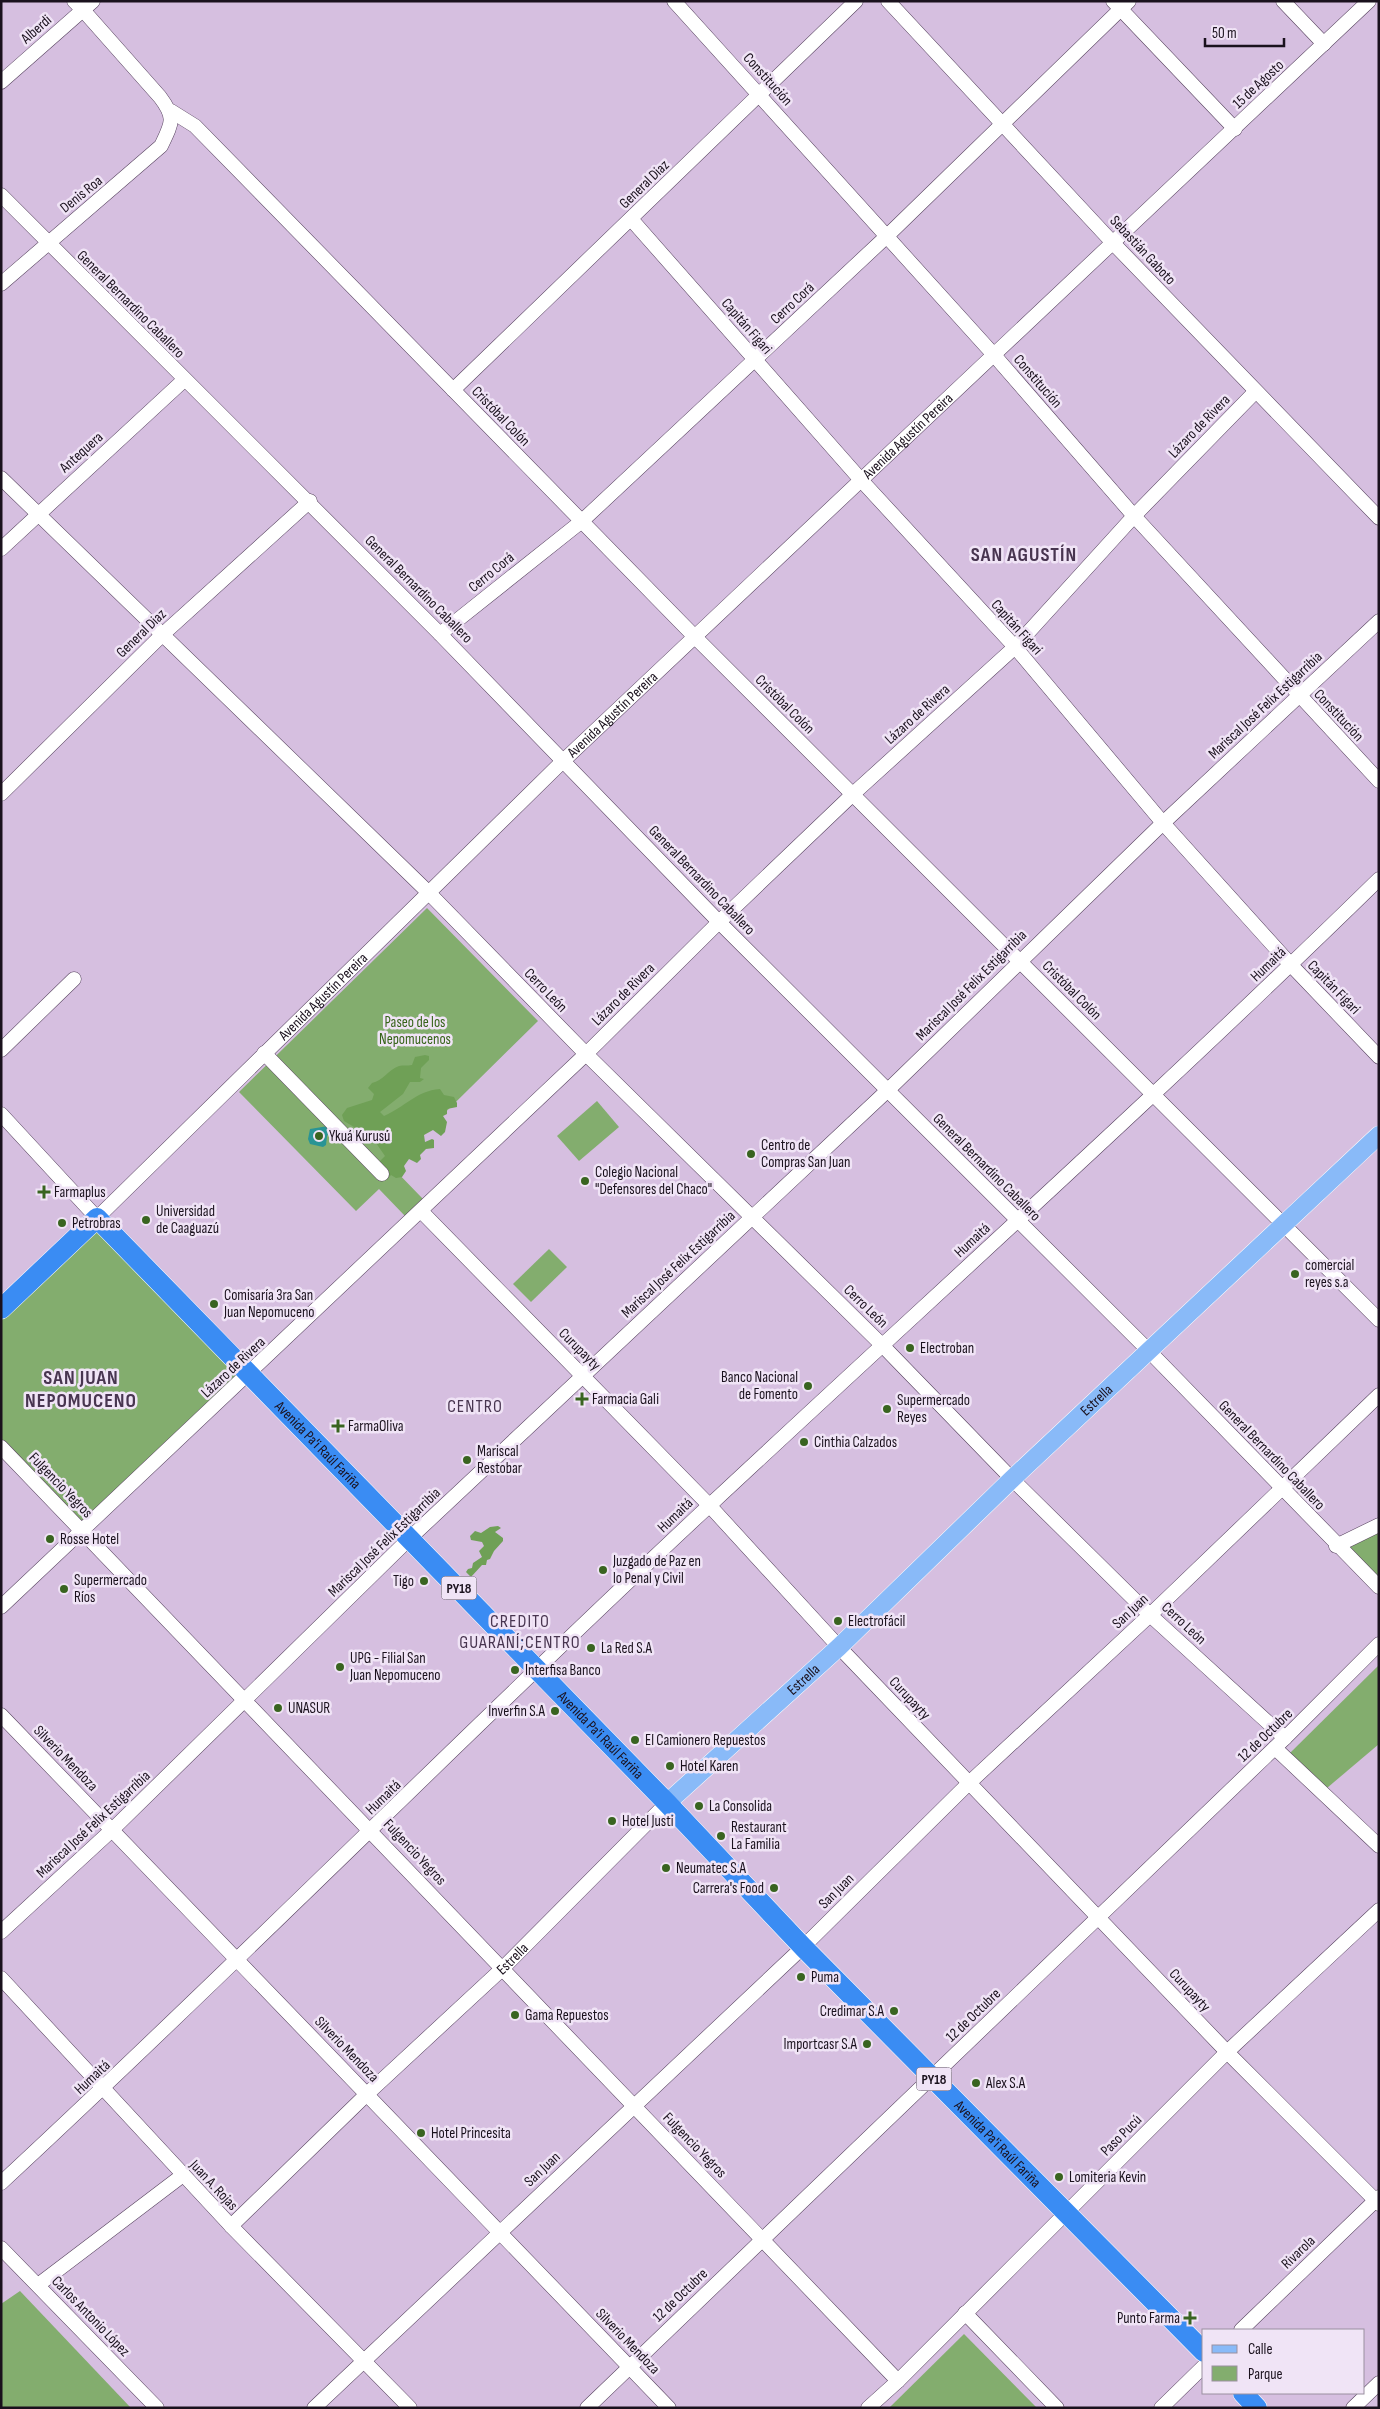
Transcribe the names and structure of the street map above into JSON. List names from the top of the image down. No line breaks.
{"streets":{"highway":["Avenida Agustín Pereira","Avenida Pa'i Raúl Fariña","PY18"],"main road":["Estrella"],"street":["Alberdi","Constitución","15 de Agosto","General Diaz","Denis Roa","Sebastián Gaboto","Cerro Corá","General Bernardino Caballero","Capitán Figari","Cristóbal Colón","Lázaro de Rivera","Antequera","Mariscal José Felix Estigarribia","Humaitá","Cerro León","Curupayty","Fulgencio Yegros","San Juan","12 de Octubre","Silverio Mendoza","Paso Pucú","Juan A. Rojas","Rivarola","Carlos Antonio López"]},"crossings":[["Alberdi","Cristóbal Colón"],["Constitución","General Diaz"],["Constitución","Cerro Corá"],["Constitución","Lázaro de Rivera"],["Constitución","Avenida Agustín Pereira"],["Constitución","Mariscal José Felix Estigarribia"],["15 de Agosto","Avenida Agustín Pereira"],["General Diaz","General Bernardino Caballero"],["General Diaz","Capitán Figari"],["General Diaz","Cristóbal Colón"],["General Diaz","Cerro León"],["Denis Roa","General Bernardino Caballero"],["Denis Roa","Cristóbal Colón"],["Sebastián Gaboto","Cerro Corá"],["Sebastián Gaboto","Lázaro de Rivera"],["Sebastián Gaboto","Avenida Agustín Pereira"],["Cerro Corá","General Bernardino Caballero"],["Cerro Corá","Capitán Figari"],["Cerro Corá","Cristóbal Colón"],["General Bernardino Caballero","Lázaro de Rivera"],["General Bernardino Caballero","Avenida Agustín Pereira"],["General Bernardino Caballero","Antequera"],["General Bernardino Caballero","Mariscal José Felix Estigarribia"],["General Bernardino Caballero","Humaitá"],["General Bernardino Caballero","Estrella"],["General Bernardino Caballero","San Juan"],["Capitán Figari","Lázaro de Rivera"],["Capitán Figari","Avenida Agustín Pereira"],["Capitán Figari","Mariscal José Felix Estigarribia"],["Capitán Figari","Humaitá"],["Cristóbal Colón","Lázaro de Rivera"],["Cristóbal Colón","Avenida Agustín Pereira"],["Cristóbal Colón","Mariscal José Felix Estigarribia"],["Cristóbal Colón","Humaitá"],["Cristóbal Colón","Estrella"],["Lázaro de Rivera","Cerro León"],["Lázaro de Rivera","Curupayty"],["Lázaro de Rivera","Avenida Pa'i Raúl Fariña"],["Lázaro de Rivera","Fulgencio Yegros"],["Avenida Agustín Pereira","Cerro León"],["Avenida Agustín Pereira","Avenida Pa'i Raúl Fariña"],["Antequera","Cerro León"],["Mariscal José Felix Estigarribia","Cerro León"],["Mariscal José Felix Estigarribia","Curupayty"],["Mariscal José Felix Estigarribia","Avenida Pa'i Raúl Fariña"],["Mariscal José Felix Estigarribia","Fulgencio Yegros"],["Mariscal José Felix Estigarribia","Silverio Mendoza"],["Humaitá","Cerro León"],["Humaitá","Curupayty"],["Humaitá","Avenida Pa'i Raúl Fariña"],["Humaitá","Fulgencio Yegros"],["Humaitá","Silverio Mendoza"],["Humaitá","Juan A. Rojas"],["Cerro León","Estrella"],["Cerro León","San Juan"],["Cerro León","12 de Octubre"],["Curupayty","Estrella"],["Curupayty","San Juan"],["Curupayty","12 de Octubre"],["Curupayty","Paso Pucú"],["Curupayty","Rivarola"],["Estrella","Avenida Pa'i Raúl Fariña"],["Estrella","Fulgencio Yegros"],["Estrella","Silverio Mendoza"],["Estrella","Juan A. Rojas"],["Avenida Pa'i Raúl Fariña","San Juan"],["Avenida Pa'i Raúl Fariña","12 de Octubre"],["Avenida Pa'i Raúl Fariña","Paso Pucú"],["Fulgencio Yegros","San Juan"],["Fulgencio Yegros","12 de Octubre"],["Fulgencio Yegros","Paso Pucú"],["San Juan","Silverio Mendoza"],["San Juan","Juan A. Rojas"],["12 de Octubre","Silverio Mendoza"]],"districts":["SAN AGUSTÍN","SAN JUAN NEPOMUCENO","CENTRO","CREDITO GUARANÍ;CENTRO"],"parks":["Paseo de los Nepomucenos"],"places":{"other":["Ykuá Kurusú","Centro de Compras San Juan","Colegio Nacional \"Defensores del Chaco\"","Universidad de Caaguazú","Petrobras","comercial reyes s.a","Comisaría 3ra San Juan Nepomuceno","Electroban","Banco Nacional de Fomento","Supermercado Reyes","Cinthia Calzados","Mariscal Restobar","Rosse Hotel","Juzgado de Paz en lo Penal y Civil","Tigo","Supermercado Ríos","Electrofácil","La Red S.A","UPG - Filial San Juan Nepomuceno","Interfisa Banco","UNASUR","Inverfin S.A","El Camionero Repuestos","Hotel Karen","La Consolida","Hotel Justi","Restaurant La Familia","Neumatec S.A","Carrera's Food","Puma","Credimar S.A","Gama Repuestos","Importcasr S.A","Alex S.A","Hotel Princesita","Lomiteria Kevin"],"health":["Farmaplus","Farmacia Gali","FarmaOliva","Punto Farma"]},"legend":["Calle","Parque"],"scale_bar":"50 m"}
